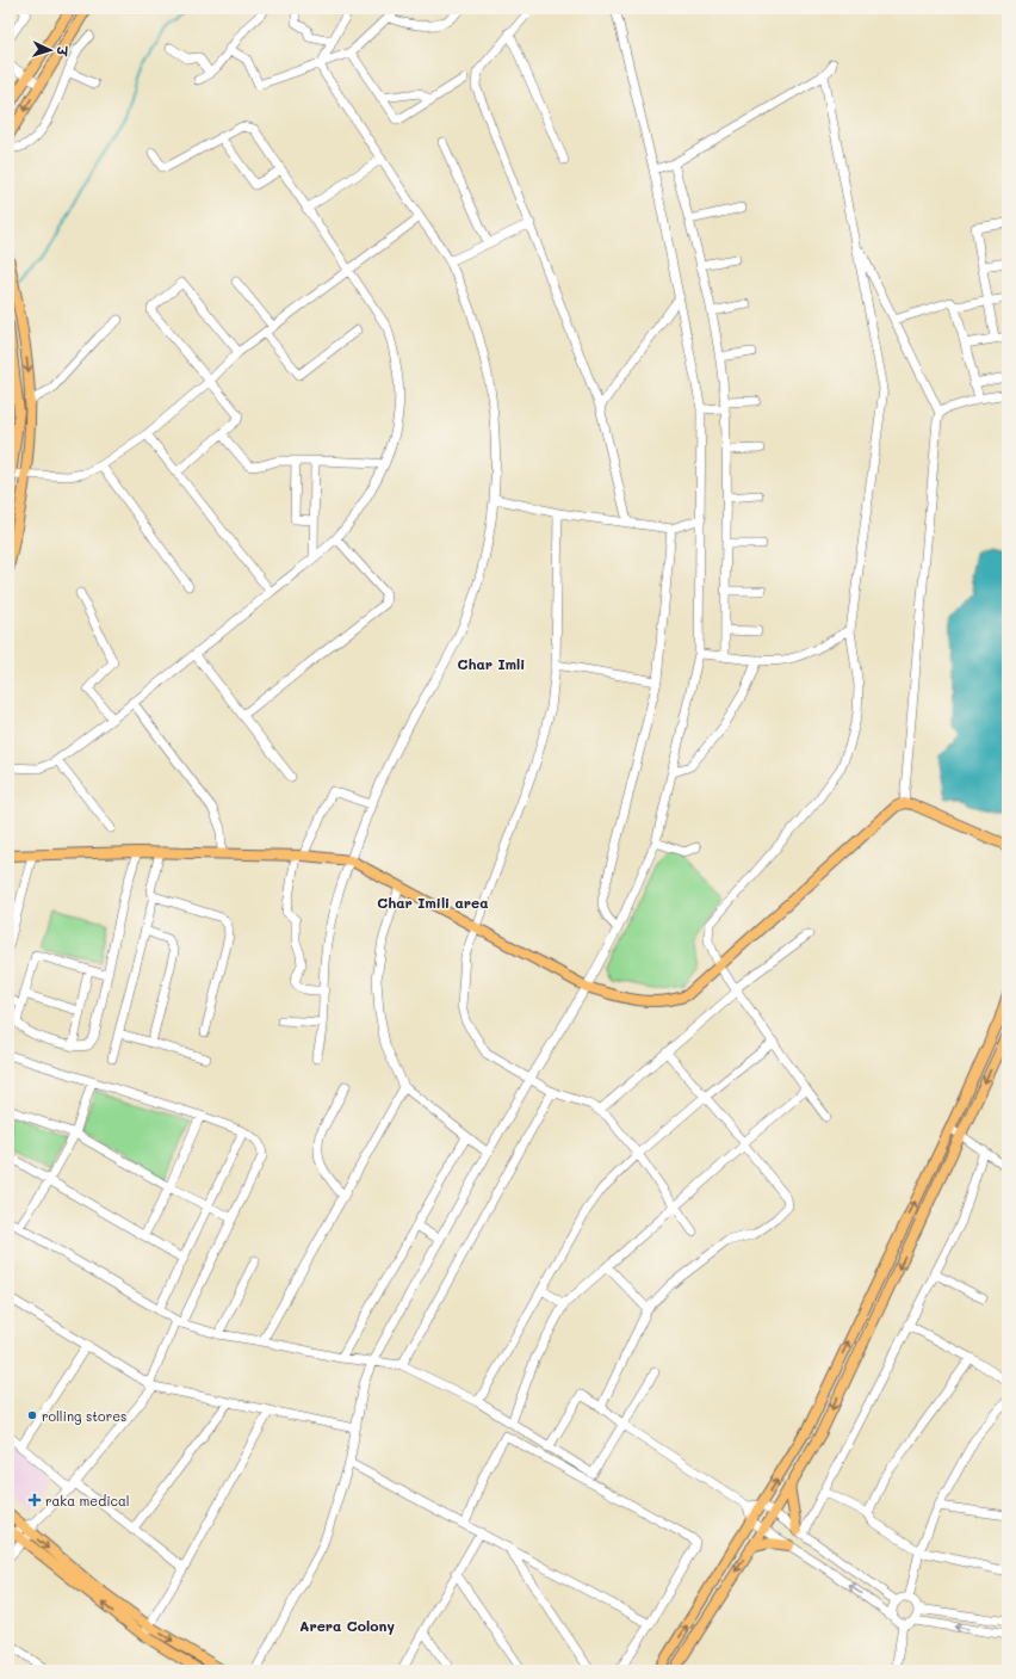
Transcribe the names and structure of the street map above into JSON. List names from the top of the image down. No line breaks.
{"districts":["Char Imli","Char Imili area","Arera Colony"],"places":{"other":["rolling stores"],"health":["raka medical"]},"north":"right"}
